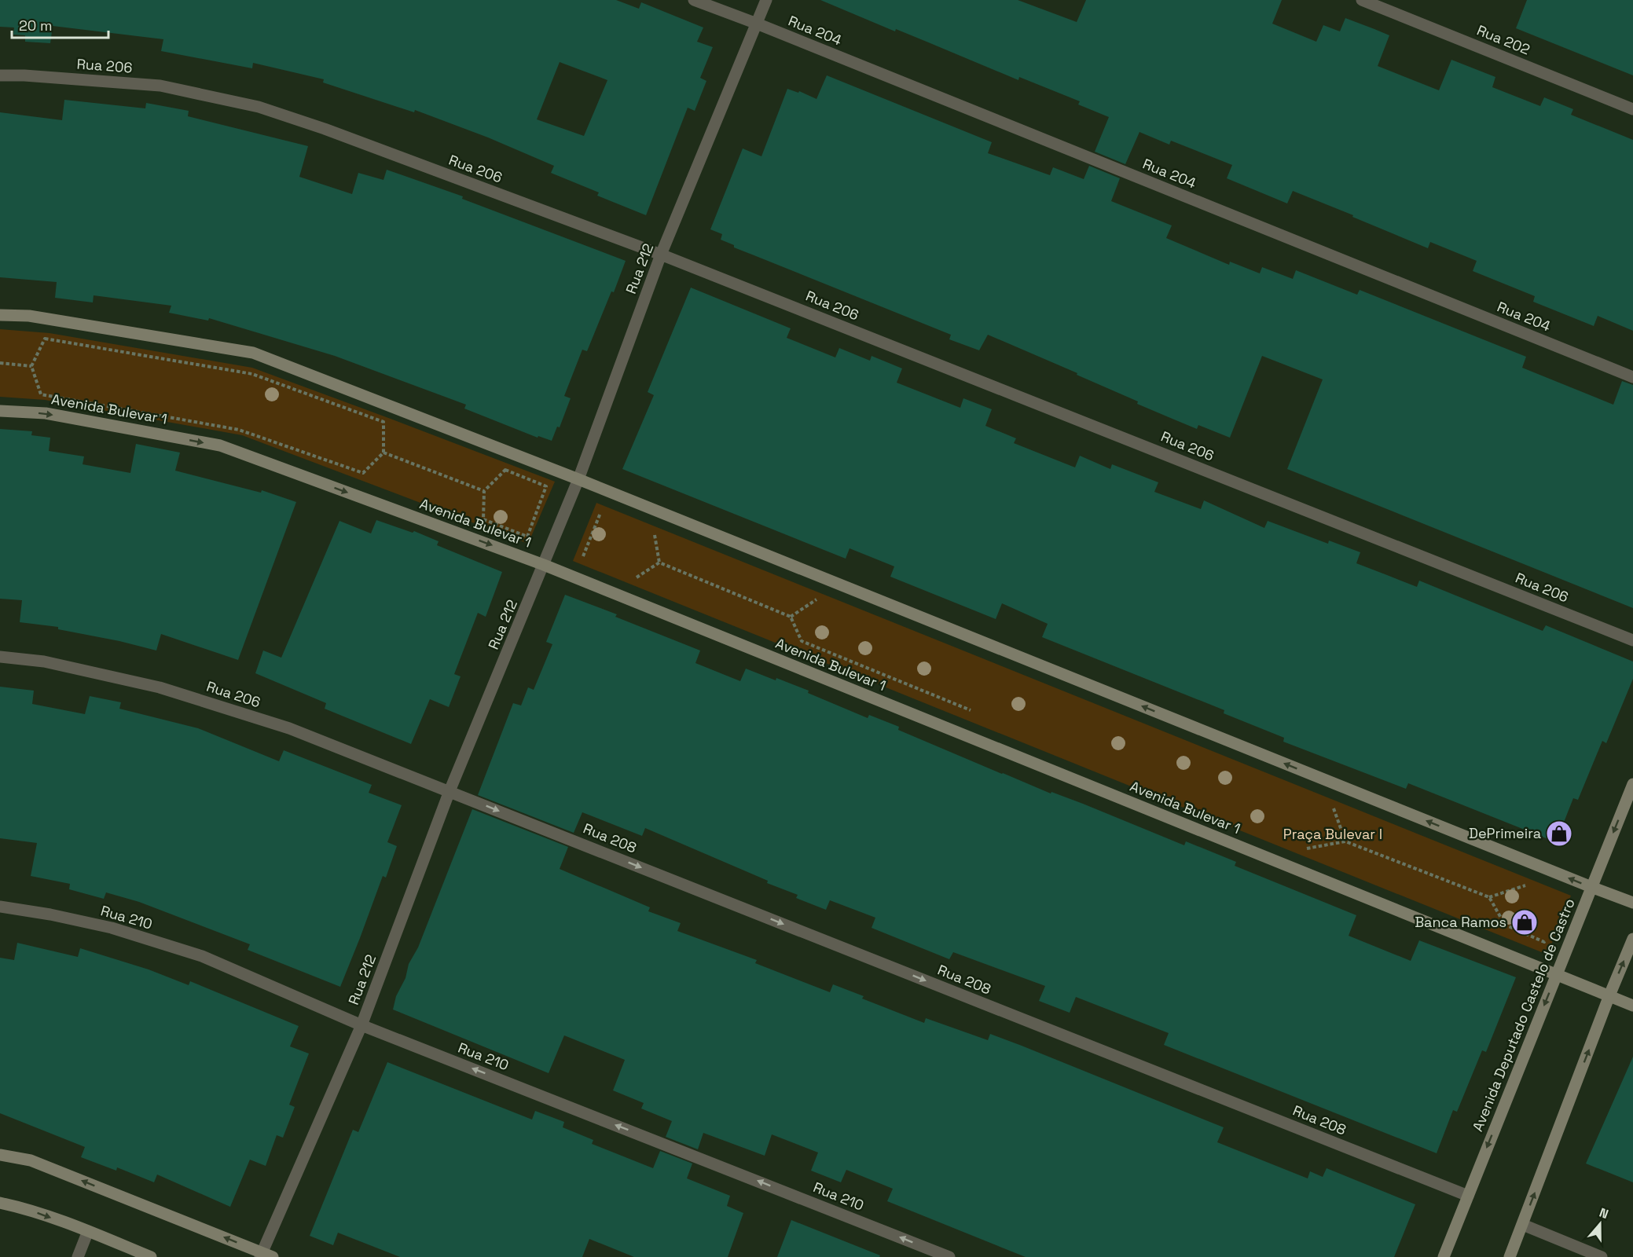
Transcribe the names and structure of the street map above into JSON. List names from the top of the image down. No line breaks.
{"streets":{"street":["Rua 204","Rua 202","Rua 206","Rua 212","Avenida Bulevar 1","Rua 208","Rua 210","Avenida Deputado Castelo de Castro"]},"crossings":[["Rua 204","Rua 212"],["Rua 206","Rua 212"],["Rua 206","Rua 208"],["Rua 212","Avenida Bulevar 1"],["Rua 212","Rua 208"],["Rua 212","Rua 210"],["Avenida Bulevar 1","Avenida Deputado Castelo de Castro"],["Rua 208","Avenida Deputado Castelo de Castro"]],"one_way":["Rua 208","Rua 210"],"parks":["Praça Bulevar I"],"places":{"shop":["DePrimeira","Banca Ramos"]},"scale_bar":"20 m","north":"top"}
